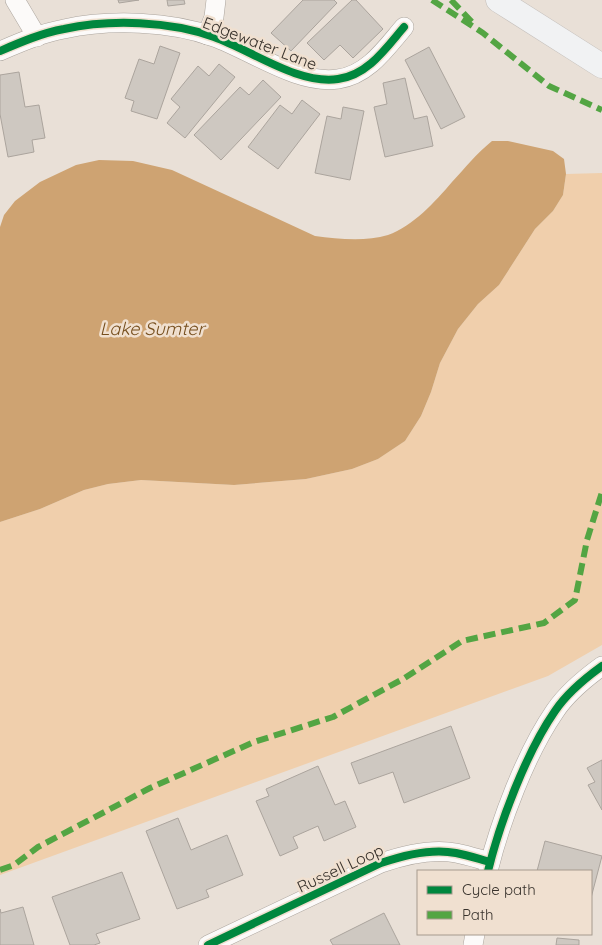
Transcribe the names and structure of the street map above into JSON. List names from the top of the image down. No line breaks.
{"streets":{"street":["Edgewater Lane","Russell Loop"]},"water":["Lake Sumter"],"legend":["Cycle path","Path"]}
